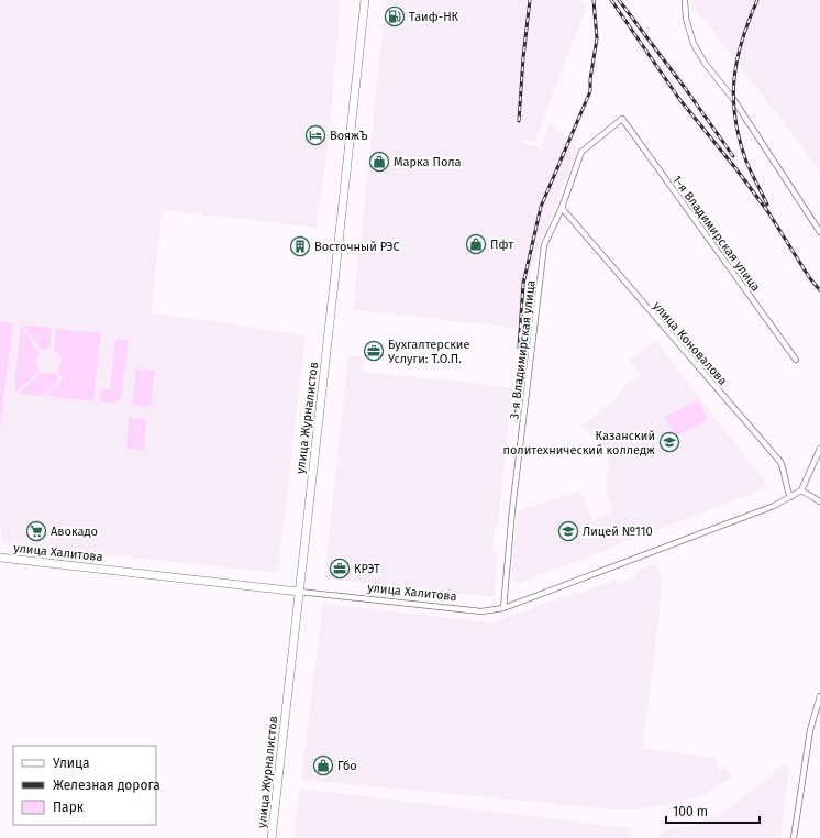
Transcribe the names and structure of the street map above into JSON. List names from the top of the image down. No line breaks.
{"streets":{"street":["1-я Владимирская улица","улица Коновалова","3-я Владимирская улица","улица Журналистов","улица Халитова"]},"crossings":[["1-я Владимирская улица","3-я Владимирская улица"],["улица Коновалова","3-я Владимирская улица"],["улица Коновалова","улица Халитова"],["3-я Владимирская улица","улица Халитова"],["улица Журналистов","улица Халитова"]],"places":{"fuel station":["Таиф-НК"],"hotel":["ВояжЪ"],"shop":["Марка Пола","Пфт","Гбо"],"building":["Восточный РЭС"],"office":["Бухгалтерские Услуги: Т.О.П.","КРЭТ"],"school or university":["Казанский политехнический колледж","Лицей №110"],"supermarket":["Авокадо"]},"legend":["Улица","Железная дорога","Парк"],"scale_bar":"100 m"}
